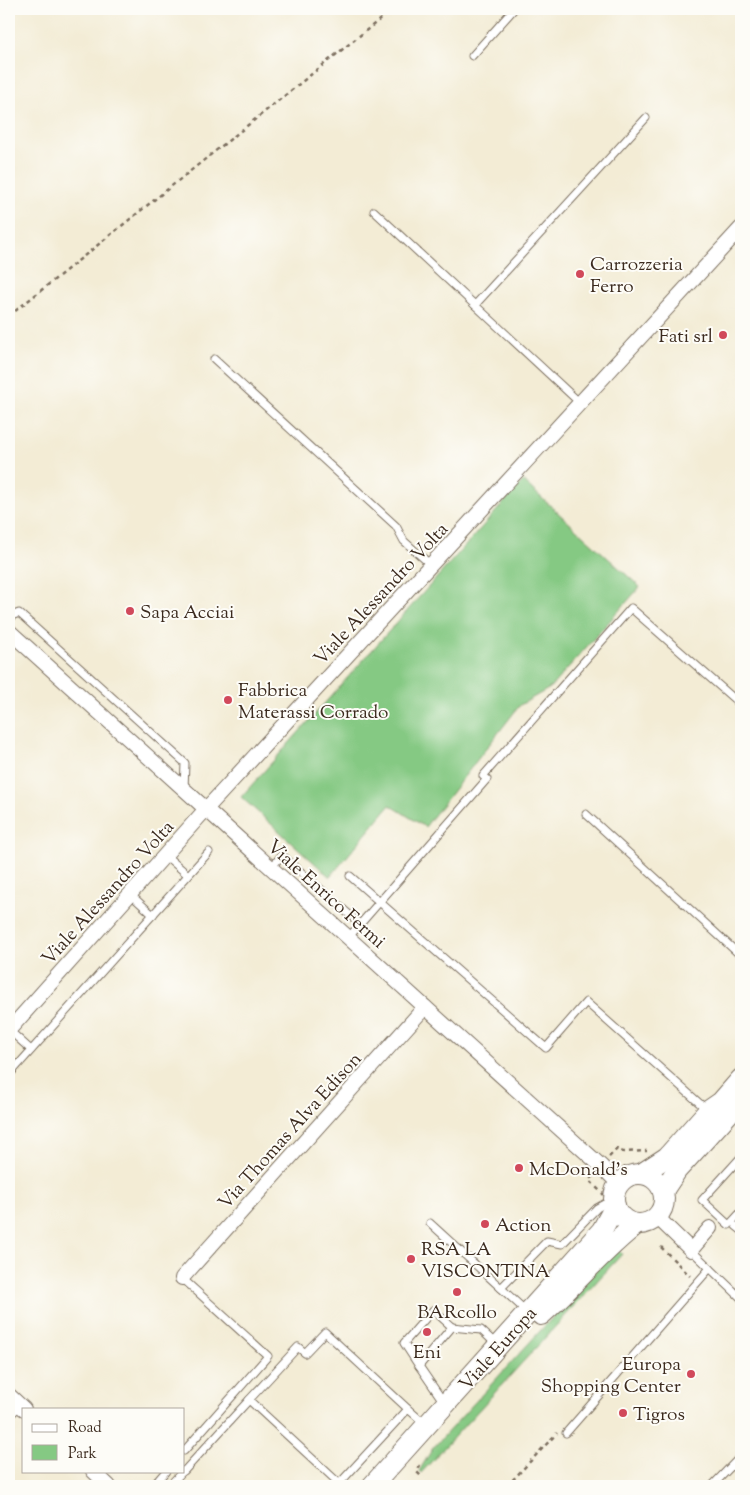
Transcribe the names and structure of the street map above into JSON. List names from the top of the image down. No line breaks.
{"streets":{"main road":["Viale Europa"],"street":["Viale Alessandro Volta","Viale Enrico Fermi","Via Thomas Alva Edison"]},"crossings":[["Viale Alessandro Volta","Viale Enrico Fermi"],["Viale Enrico Fermi","Via Thomas Alva Edison"],["Viale Enrico Fermi","Viale Europa"]],"places":["Carrozzeria Ferro","Fati srl","Sapa Acciai","Fabbrica Materassi Corrado","McDonald's","Action","RSA LA VISCONTINA","BARcollo","Eni","Europa Shopping Center","Tigros"],"legend":["Road","Park"]}
